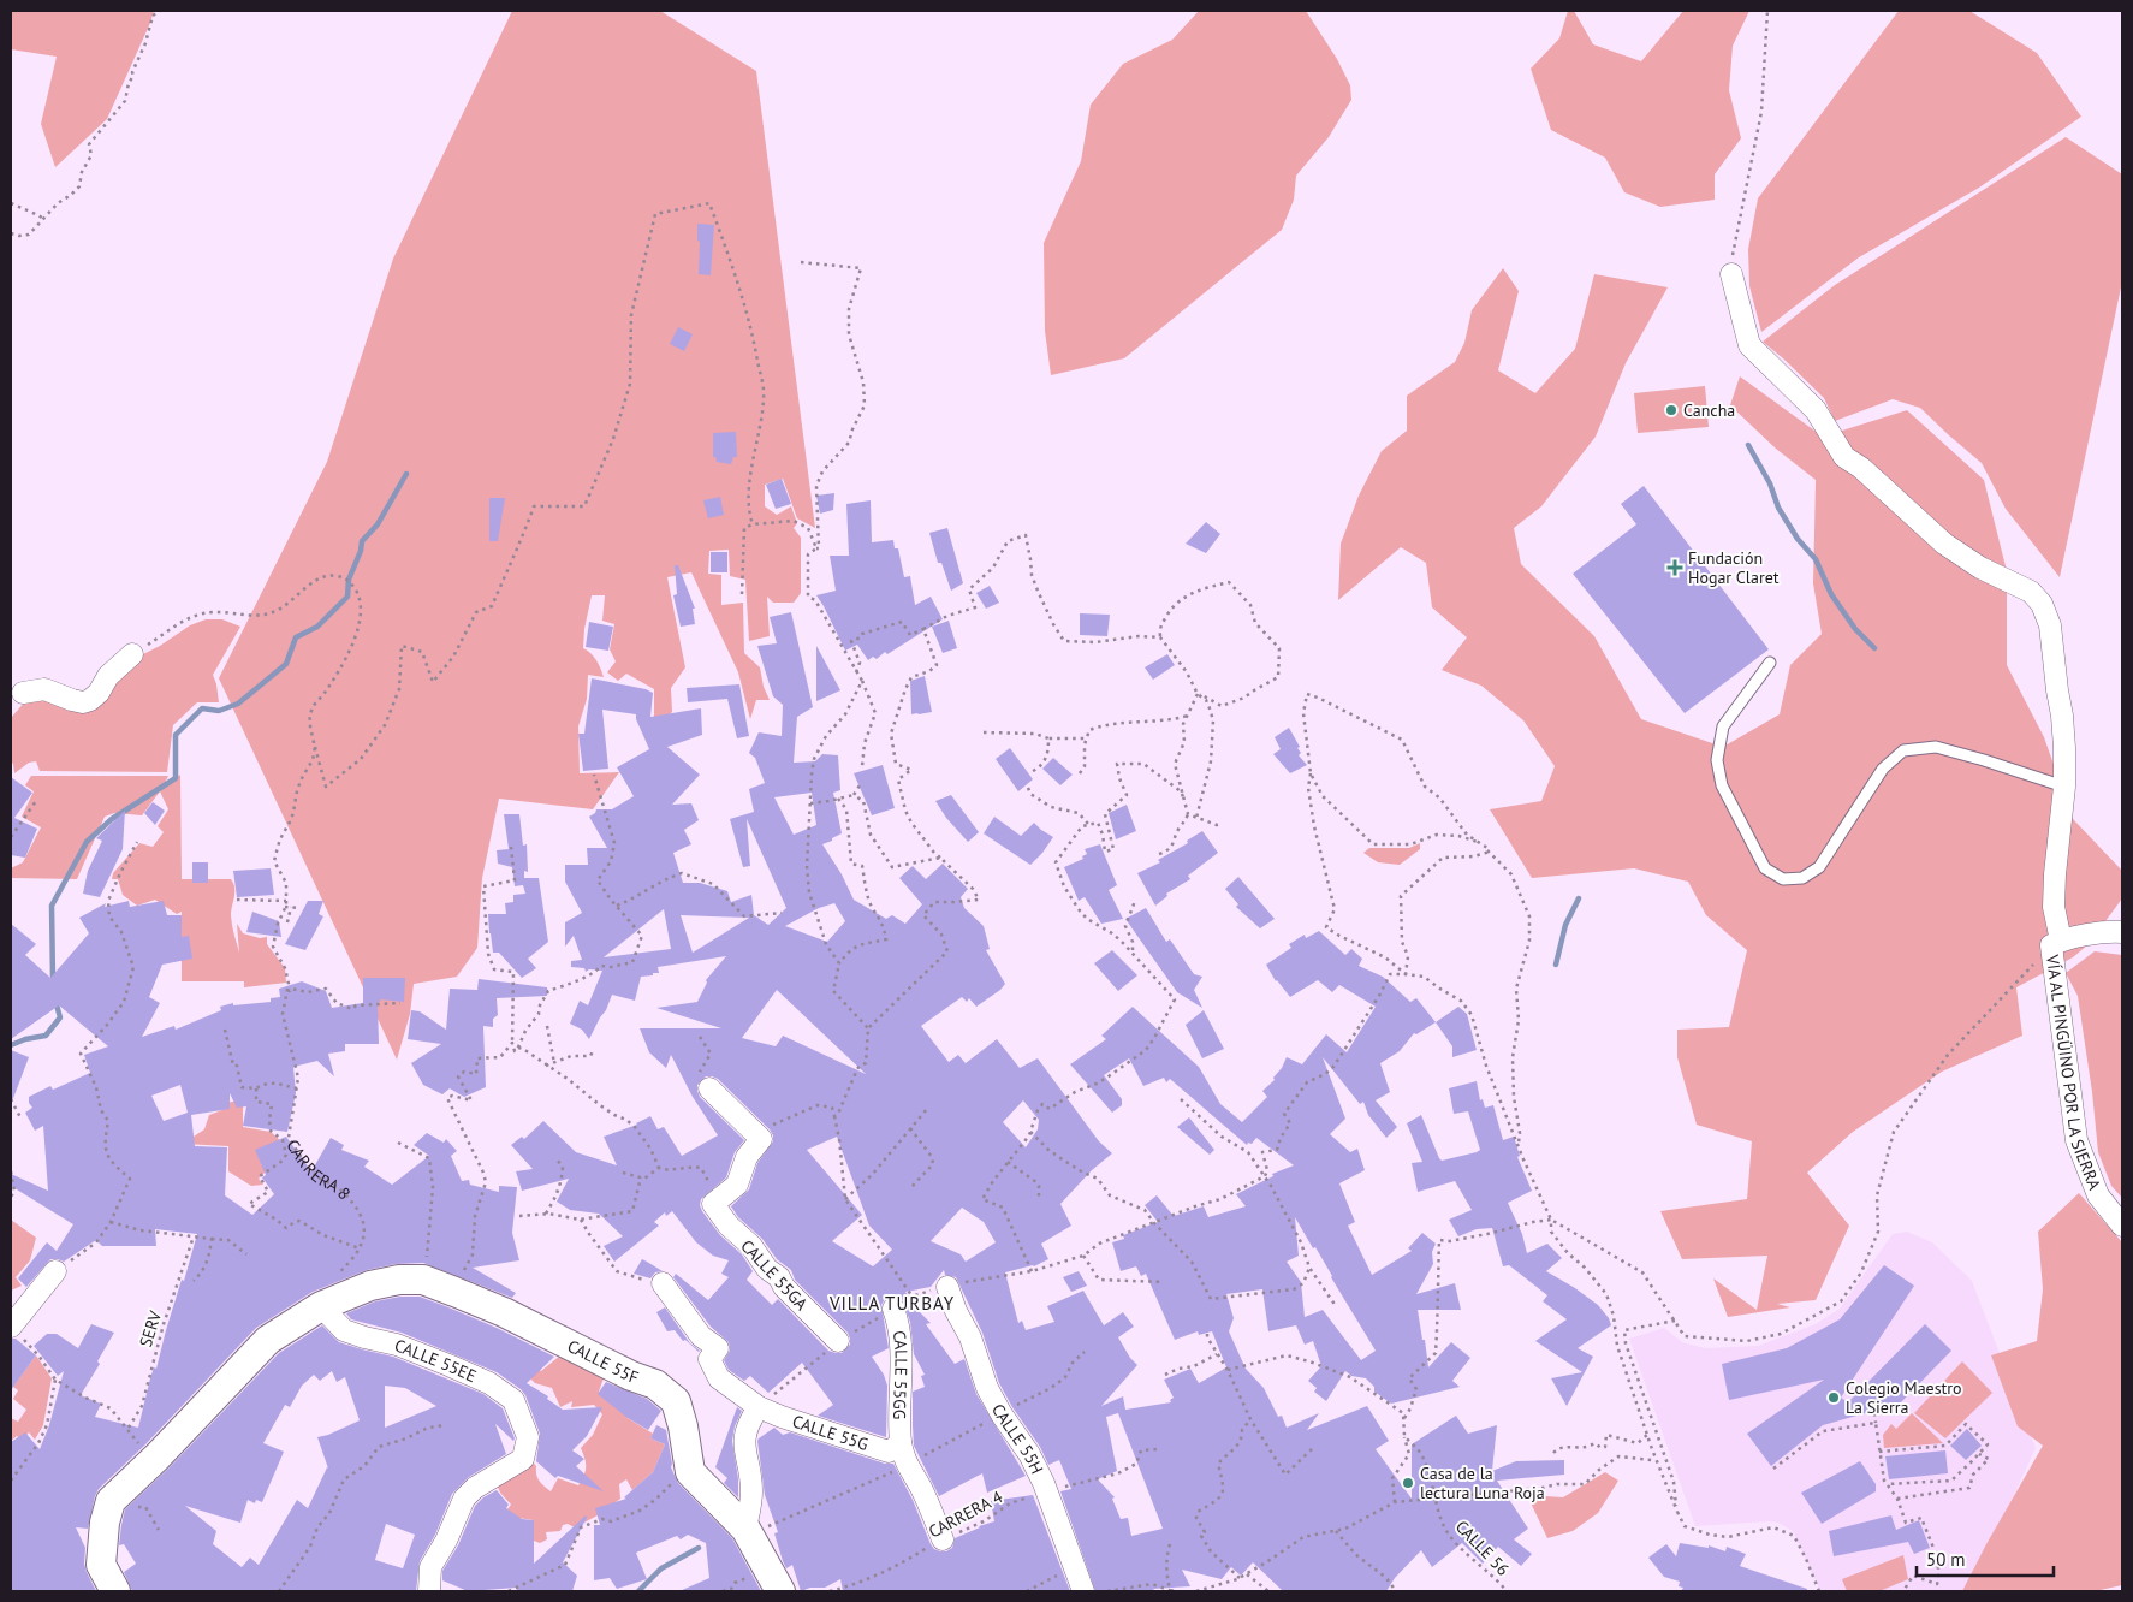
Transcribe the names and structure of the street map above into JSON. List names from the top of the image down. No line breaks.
{"streets":{"street":["VÍA AL PINGÜINO POR LA SIERRA","CALLE 55GA","CALLE 55EE","CALLE 55F","CALLE 55GG","CALLE 55G","CALLE 55H"],"path":["CARRERA 8","SERV","CARRERA 4","CALLE 56"]},"crossings":[["CALLE 55EE","CALLE 55F"],["CALLE 55GG","CALLE 55G"],["CALLE 55H","CARRERA 4"]],"districts":["VILLA TURBAY"],"places":{"other":["Cancha","Colegio Maestro La Sierra","Casa de la lectura Luna Roja"],"health":["Fundación Hogar Claret"]},"scale_bar":"50 m"}
